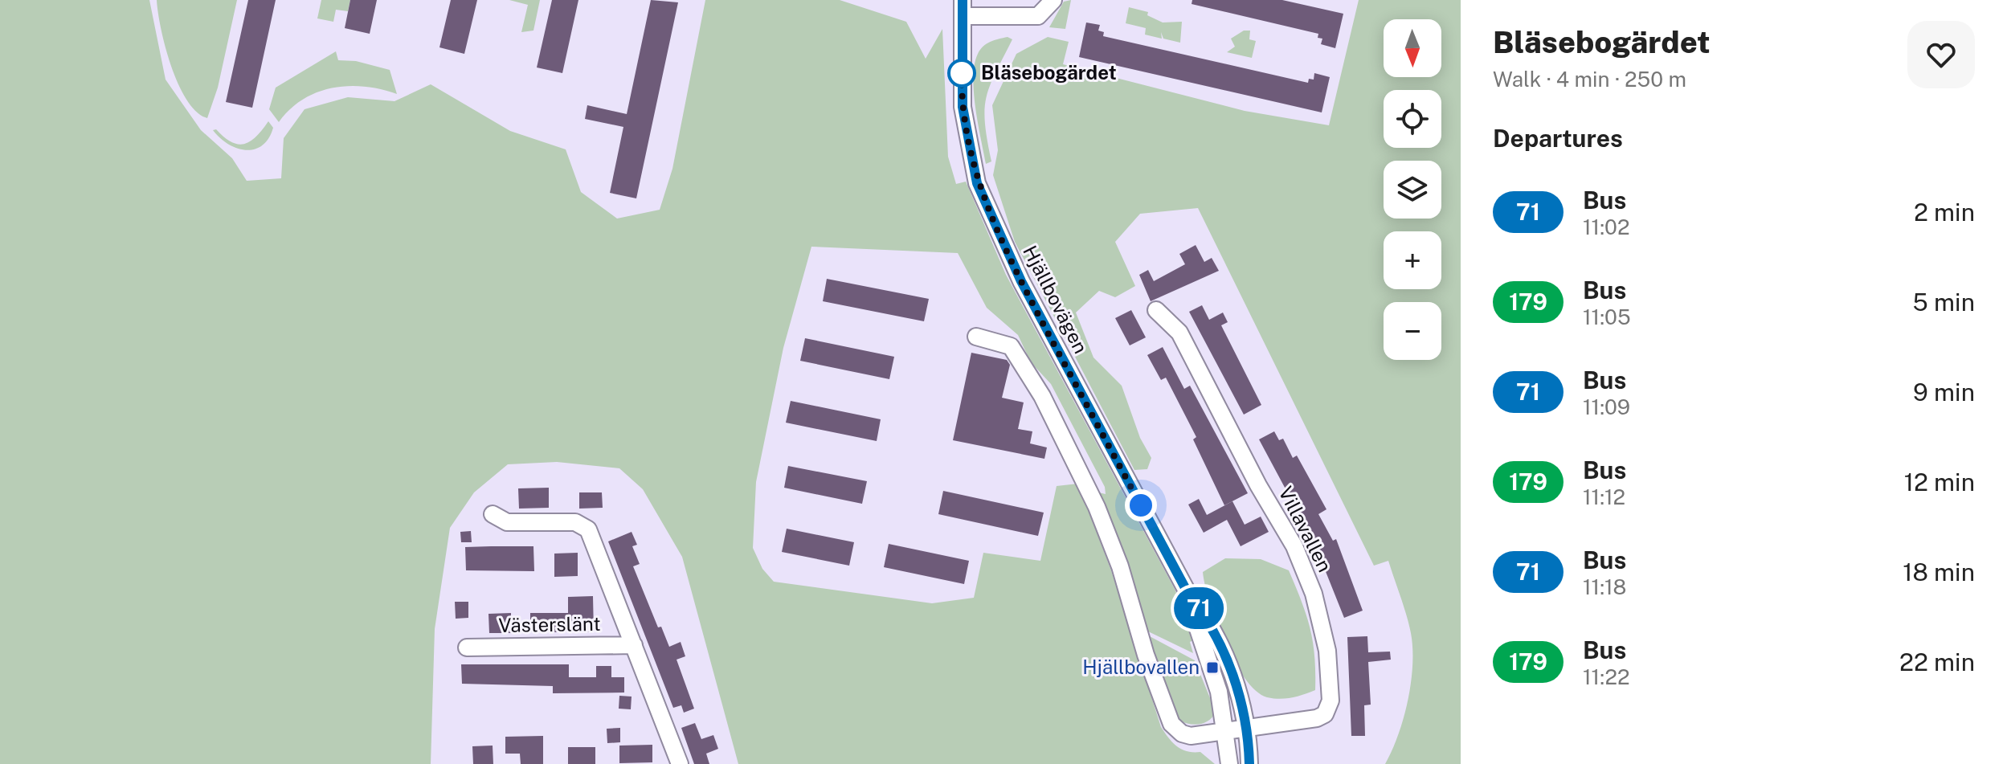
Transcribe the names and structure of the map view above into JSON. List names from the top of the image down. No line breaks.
{"streets":{"street":["Hjällbovägen","Villavallen","Västerslänt"]},"crossings":[["Hjällbovägen","Villavallen"]],"places":{"other":["Bläsebogärdet"],"transit":["Hjällbovallen"]},"lines":["bus line 71"],"north":"bottom","page":{"on_map":"71","heading":[["Bläsebogärdet","Walk · 4 min · 250 m"],"Departures"],"map_buttons":["+","−"],"list":[{"mark":"71","name":"Bus","note":"11:02","value":"2 min"},{"mark":"179","name":"Bus","note":"11:05","value":"5 min"},{"mark":"71","name":"Bus","note":"11:09","value":"9 min"},{"mark":"179","name":"Bus","note":"11:12","value":"12 min"},{"mark":"71","name":"Bus","note":"11:18","value":"18 min"},{"mark":"179","name":"Bus","note":"11:22","value":"22 min"}]}}
